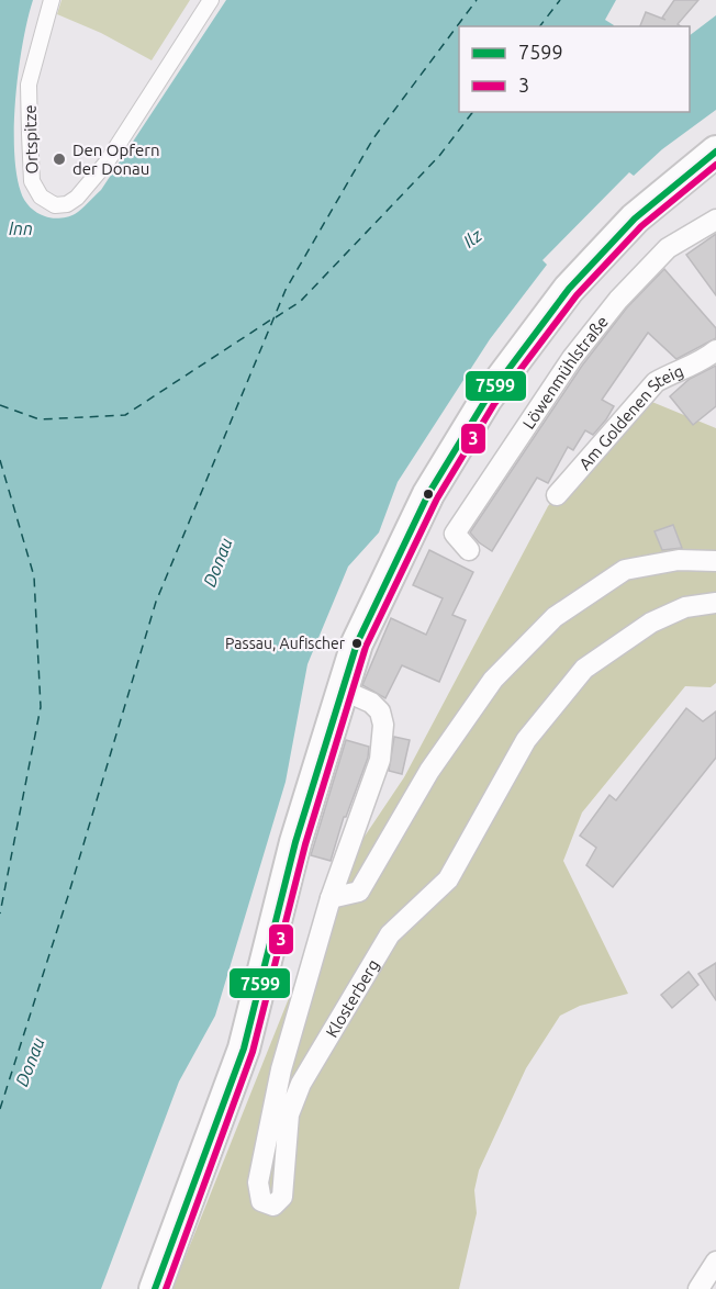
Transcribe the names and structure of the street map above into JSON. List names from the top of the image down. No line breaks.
{"streets":{"street":["Ortspitze","Löwenmühlstraße","Am Goldenen Steig","Klosterberg"]},"water":["Inn","Ilz","Donau"],"places":["Den Opfern der Donau","Passau, Aufischer"],"lines":["transit line 7599","transit line 3"],"legend":["7599","3"]}
